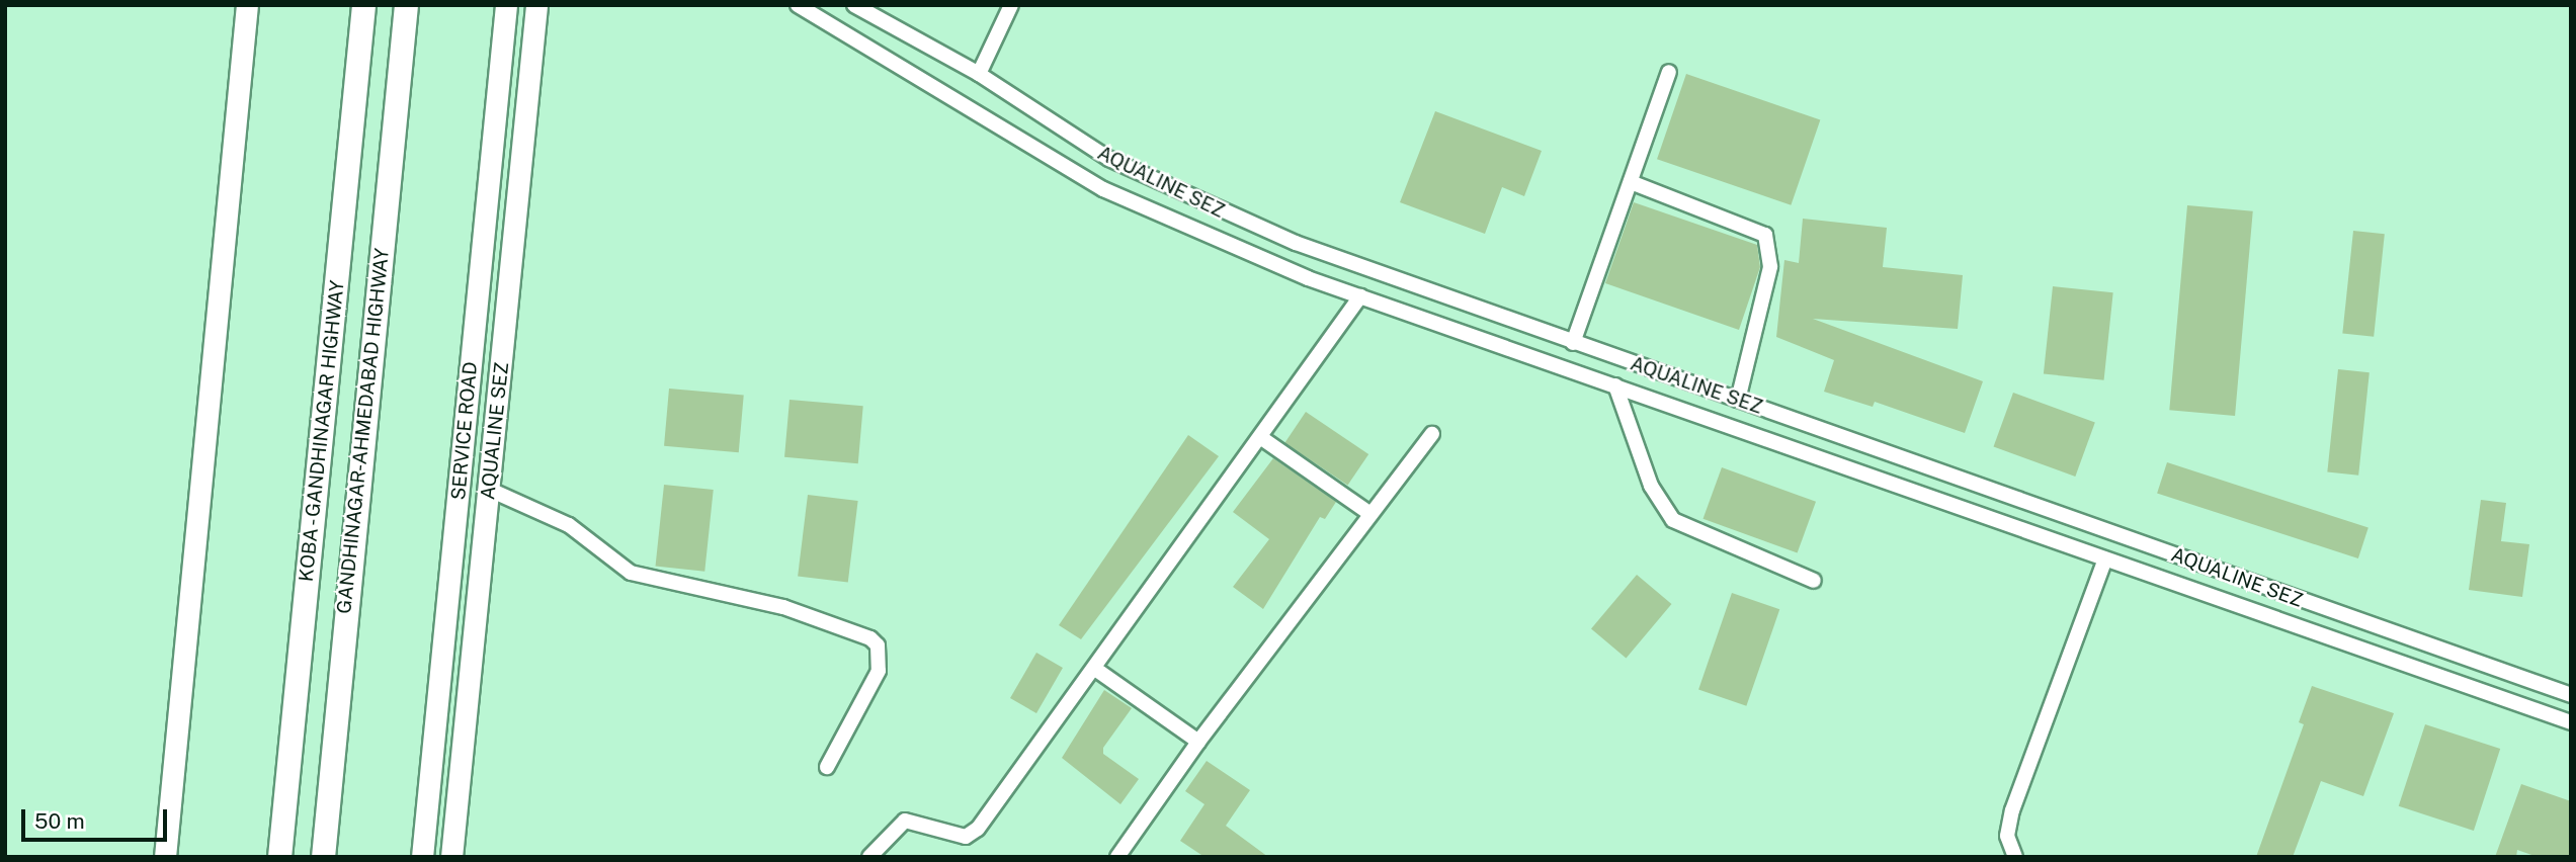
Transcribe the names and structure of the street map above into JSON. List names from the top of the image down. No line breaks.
{"streets":{"main road":["KOBA - GANDHINAGAR HIGHWAY","GANDHINAGAR-AHMEDABAD HIGHWAY"],"street":["AQUALINE SEZ","SERVICE ROAD"]},"scale_bar":"50 m"}
